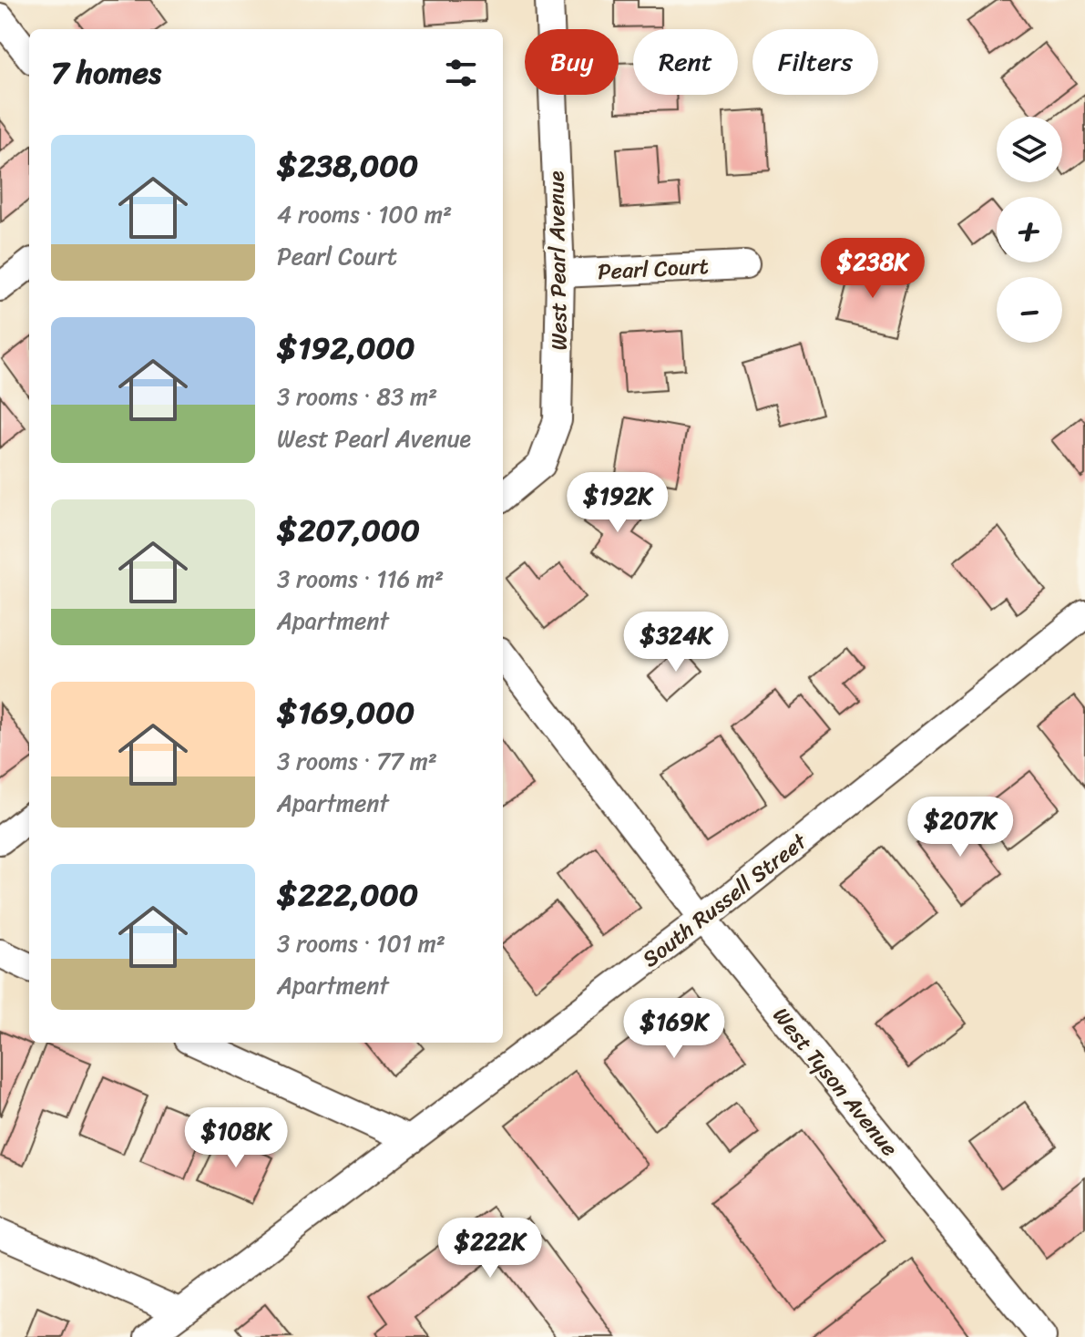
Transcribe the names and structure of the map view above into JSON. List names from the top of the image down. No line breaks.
{"streets":{"street":["West Pearl Avenue","Pearl Court","South Russell Street","West Tyson Avenue"]},"crossings":[["West Pearl Avenue","Pearl Court"],["South Russell Street","West Tyson Avenue"]],"page":{"chip":["Buy","Rent","Filters"],"heading":"7 homes","map_buttons":["+","−"],"list":[{"name":"$238,000","note":"4 rooms · 100 m² · Pearl Court"},{"name":"$192,000","note":"3 rooms · 83 m² · West Pearl Avenue"},{"name":"$207,000","note":"3 rooms · 116 m² · Apartment"},{"name":"$169,000","note":"3 rooms · 77 m² · Apartment"},{"name":"$222,000","note":"3 rooms · 101 m² · Apartment"}],"price":["$238K","$192K","$324K","$207K","$169K","$108K","$222K"]}}
